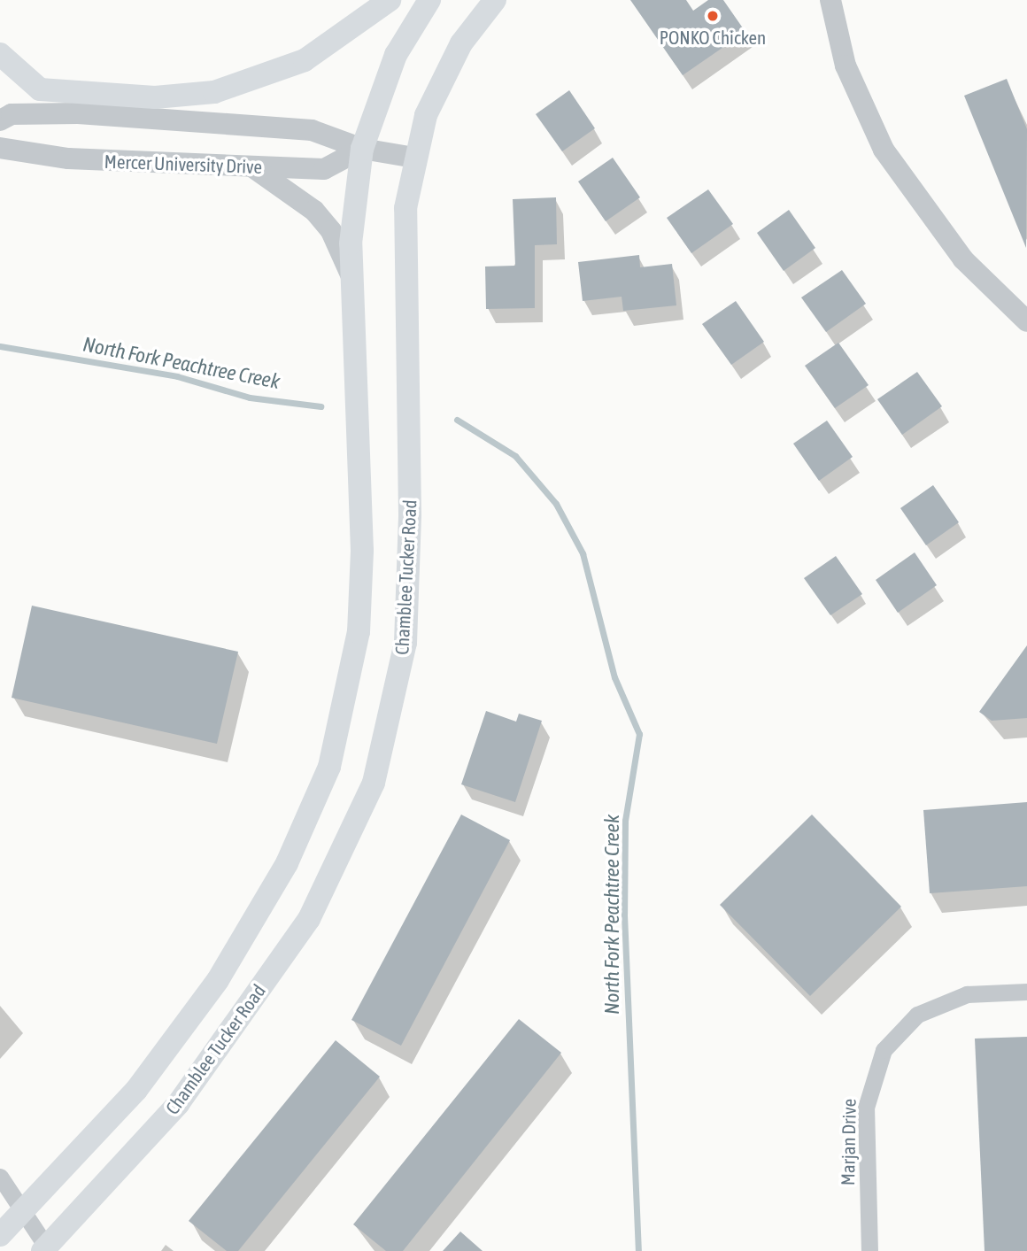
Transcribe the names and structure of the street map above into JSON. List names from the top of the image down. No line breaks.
{"streets":{"main road":["Chamblee Tucker Road"],"street":["Mercer University Drive","Marjan Drive"]},"crossings":[["Mercer University Drive","Chamblee Tucker Road"]],"water":["North Fork Peachtree Creek"],"places":["PONKO Chicken"]}
